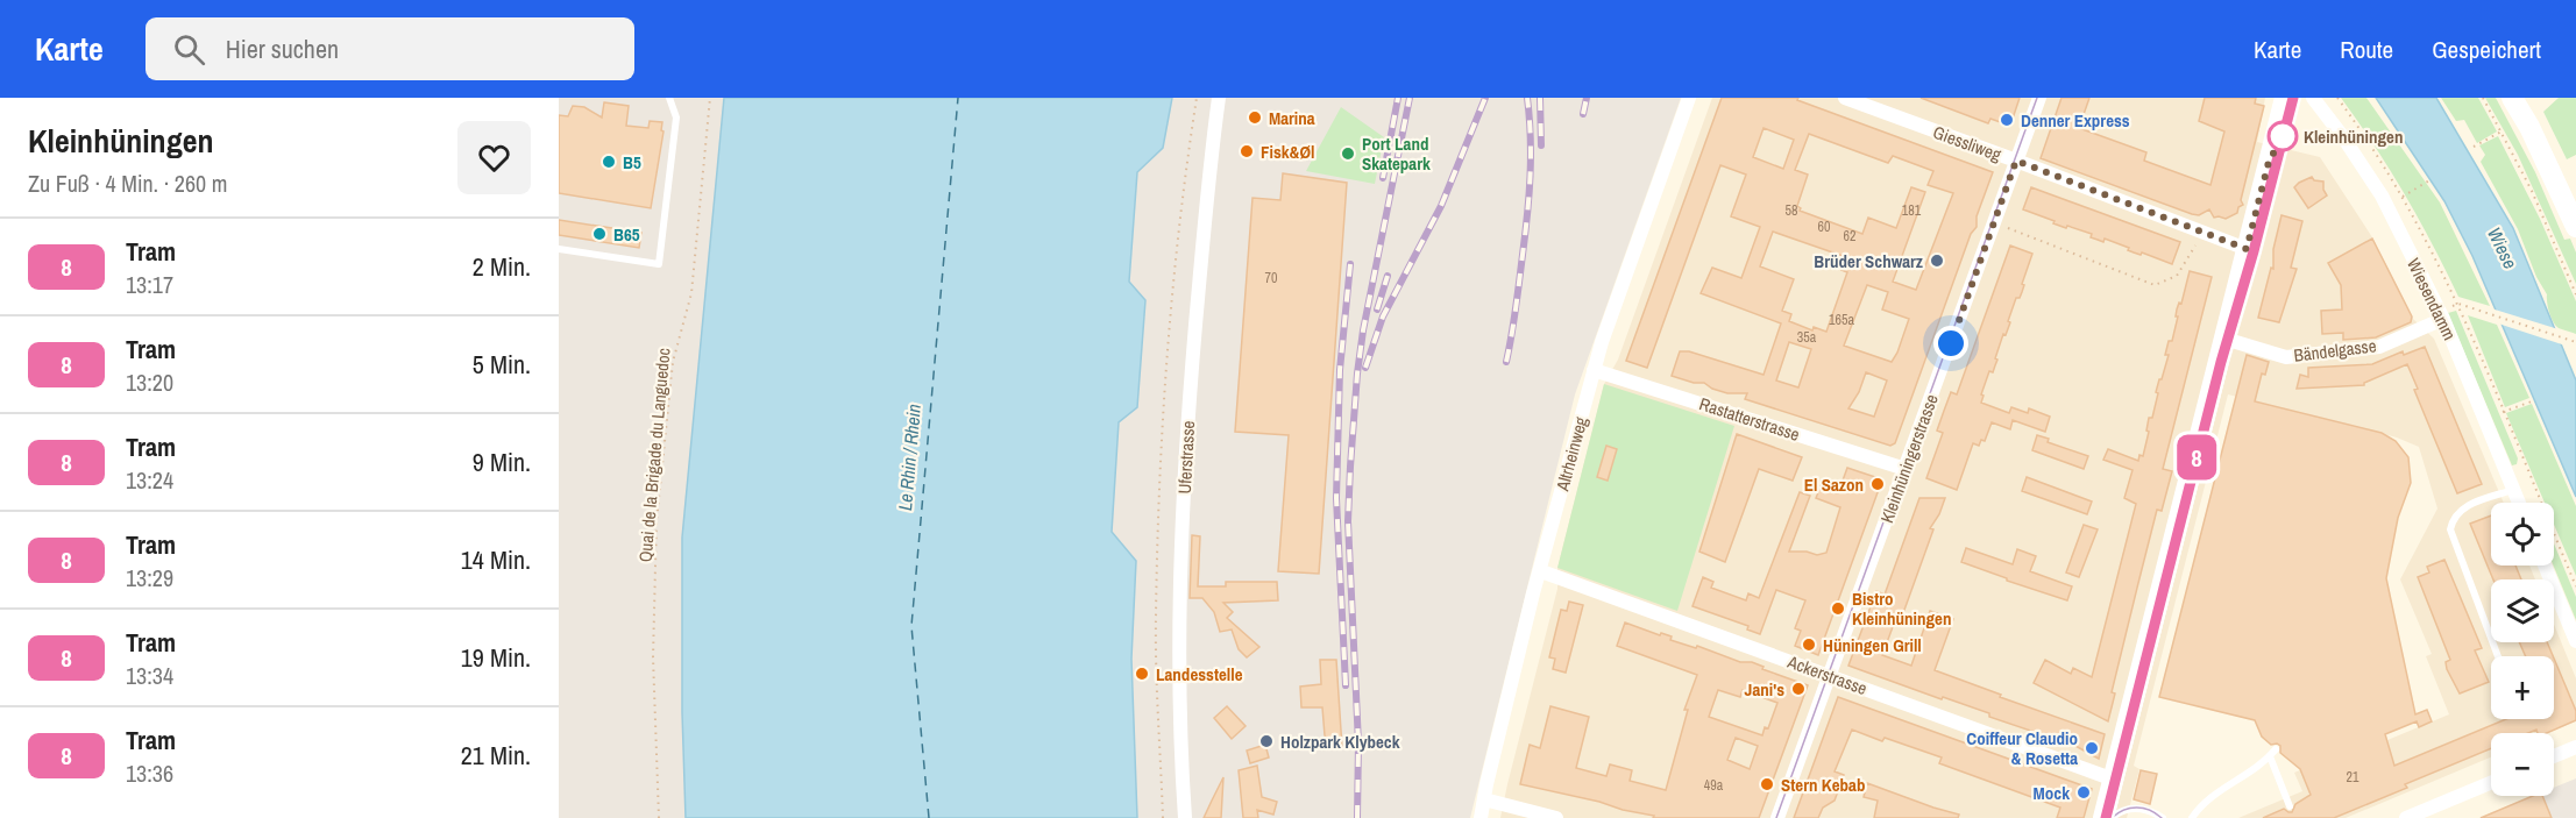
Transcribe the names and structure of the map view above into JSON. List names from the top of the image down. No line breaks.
{"streets":{"street":["Giessliweg","Wiesendamm","Bändelgasse","Rastatterstrasse","Altrheinweg","Uferstrasse","Kleinhüningerstrasse","Ackerstrasse"],"path":["Quai de la Brigade du Languedoc"]},"crossings":[["Giessliweg","Kleinhüningerstrasse"],["Wiesendamm","Bändelgasse"],["Rastatterstrasse","Altrheinweg"],["Rastatterstrasse","Kleinhüningerstrasse"],["Altrheinweg","Ackerstrasse"],["Kleinhüningerstrasse","Ackerstrasse"]],"water":["Wiese","Le Rhin / Rhein"],"places":["Marina","Denner Express","Kleinhüningen","Fisk&Øl","Port Land Skatepark","B5","B65","Brüder Schwarz","El Sazon","Bistro Kleinhüningen","Hüningen Grill","Landesstelle","Jani's","Holzpark Klybeck","Coiffeur Claudio & Rosetta","Stern Kebab","Mock"],"lines":["tram line 8"],"house_numbers":["58","181","60","62","70","165a","35a","21","49a"],"page":{"header":"Karte","search":"Hier suchen","nav":["Karte","Route","Gespeichert"],"heading":["Kleinhüningen","Zu Fuß · 4 Min. · 260 m"],"on_map":"8","list":[{"mark":"8","name":"Tram","note":"13:17","value":"2 Min."},{"mark":"8","name":"Tram","note":"13:20","value":"5 Min."},{"mark":"8","name":"Tram","note":"13:24","value":"9 Min."},{"mark":"8","name":"Tram","note":"13:29","value":"14 Min."},{"mark":"8","name":"Tram","note":"13:34","value":"19 Min."},{"mark":"8","name":"Tram","note":"13:36","value":"21 Min."}],"map_buttons":["+","−"]}}
